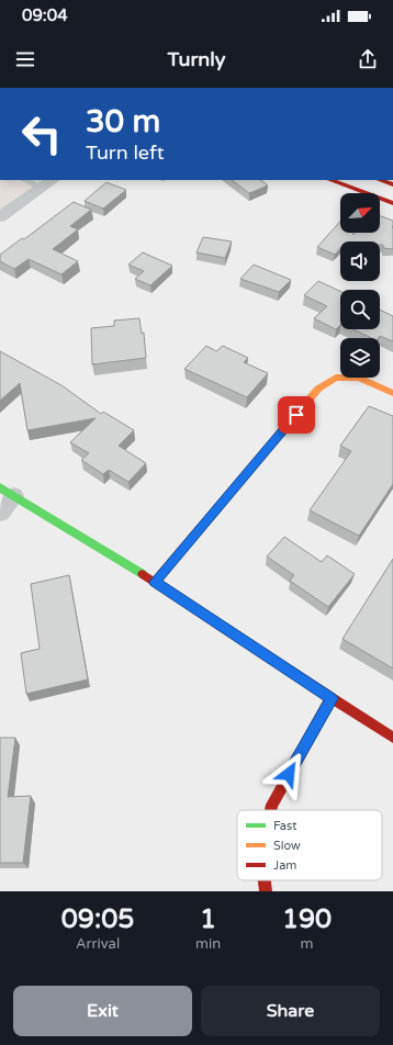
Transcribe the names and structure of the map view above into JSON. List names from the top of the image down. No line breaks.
{"legend":["Fast","Slow","Jam"],"north":"top right","page":{"status":"09:04","header":"Turnly","turn":["30 m","Turn left"],"eta":["09:05","Arrival","1","min","190","m"],"buttons":["Exit","Share"]}}
